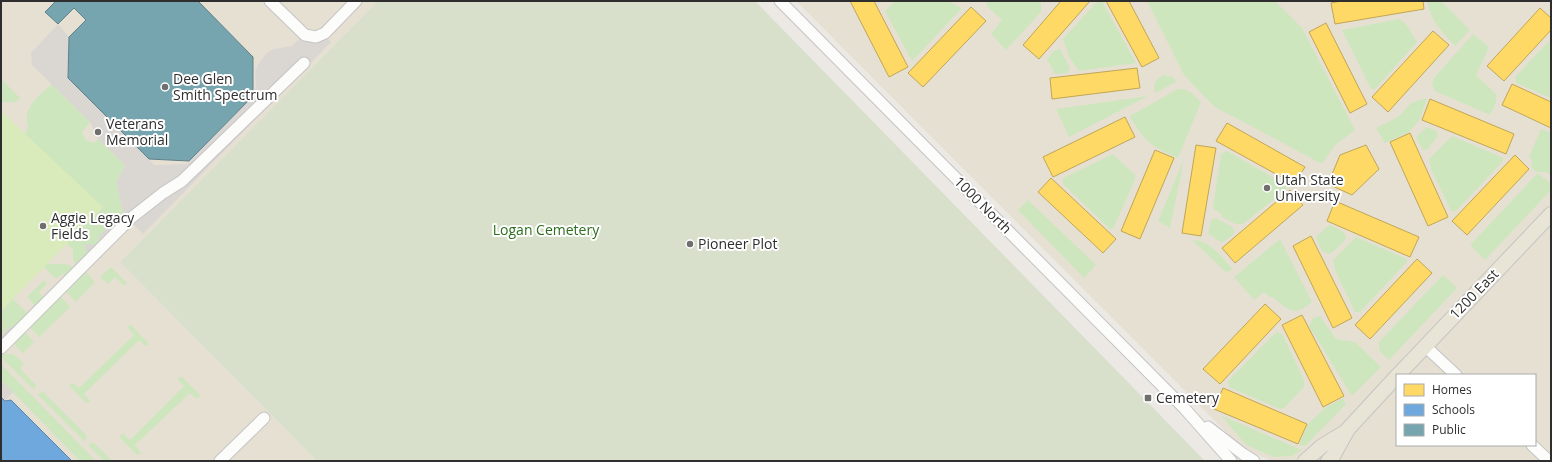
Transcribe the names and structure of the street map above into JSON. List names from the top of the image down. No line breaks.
{"streets":{"main road":["1200 East"],"street":["1000 North"]},"parks":["Logan Cemetery"],"places":{"other":["Dee Glen Smith Spectrum","Veterans Memorial","Utah State University","Aggie Legacy Fields","Pioneer Plot"],"transit":["Cemetery"]},"legend":["Homes","Schools","Public"]}
